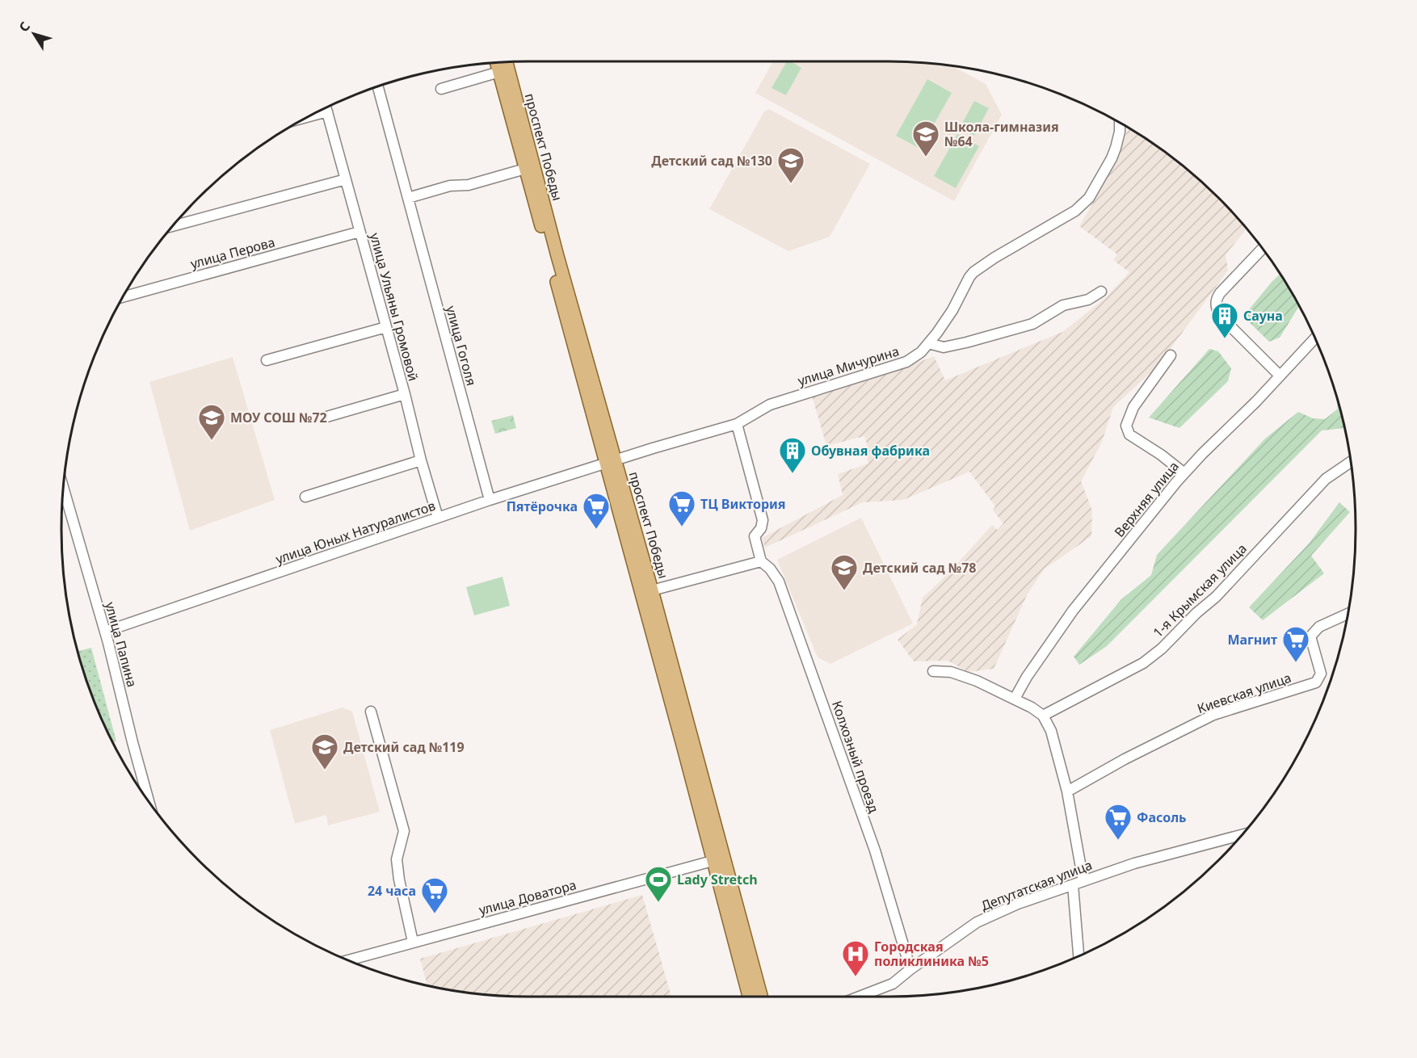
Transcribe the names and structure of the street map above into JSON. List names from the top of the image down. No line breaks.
{"streets":{"main road":["проспект Победы"],"street":["улица Перова","улица Ульяны Громовой","улица Гоголя","улица Мичурина","Верхняя улица","улица Юных Натуралистов","1-я Крымская улица","улица Папина","Киевская улица","Колхозный проезд","Депутатская улица","улица Доватора"]},"crossings":[["проспект Победы","улица Мичурина"],["проспект Победы","улица Юных Натуралистов"],["проспект Победы","улица Доватора"],["улица Перова","улица Ульяны Громовой"],["улица Ульяны Громовой","улица Юных Натуралистов"],["улица Гоголя","улица Юных Натуралистов"],["улица Мичурина","улица Юных Натуралистов"],["улица Мичурина","Колхозный проезд"],["улица Юных Натуралистов","улица Папина"],["Колхозный проезд","Депутатская улица"]],"places":{"school or university":["Школа-гимназия №64","Детский сад №130","МОУ СОШ №72","Детский сад №78","Детский сад №119"],"building":["Сауна","Обувная фабрика"],"supermarket":["ТЦ Виктория","Пятёрочка","Магнит","Фасоль","24 часа"],"sports":["Lady Stretch"],"hospital":["Городская поликлиника №5"]},"north":"top left"}
